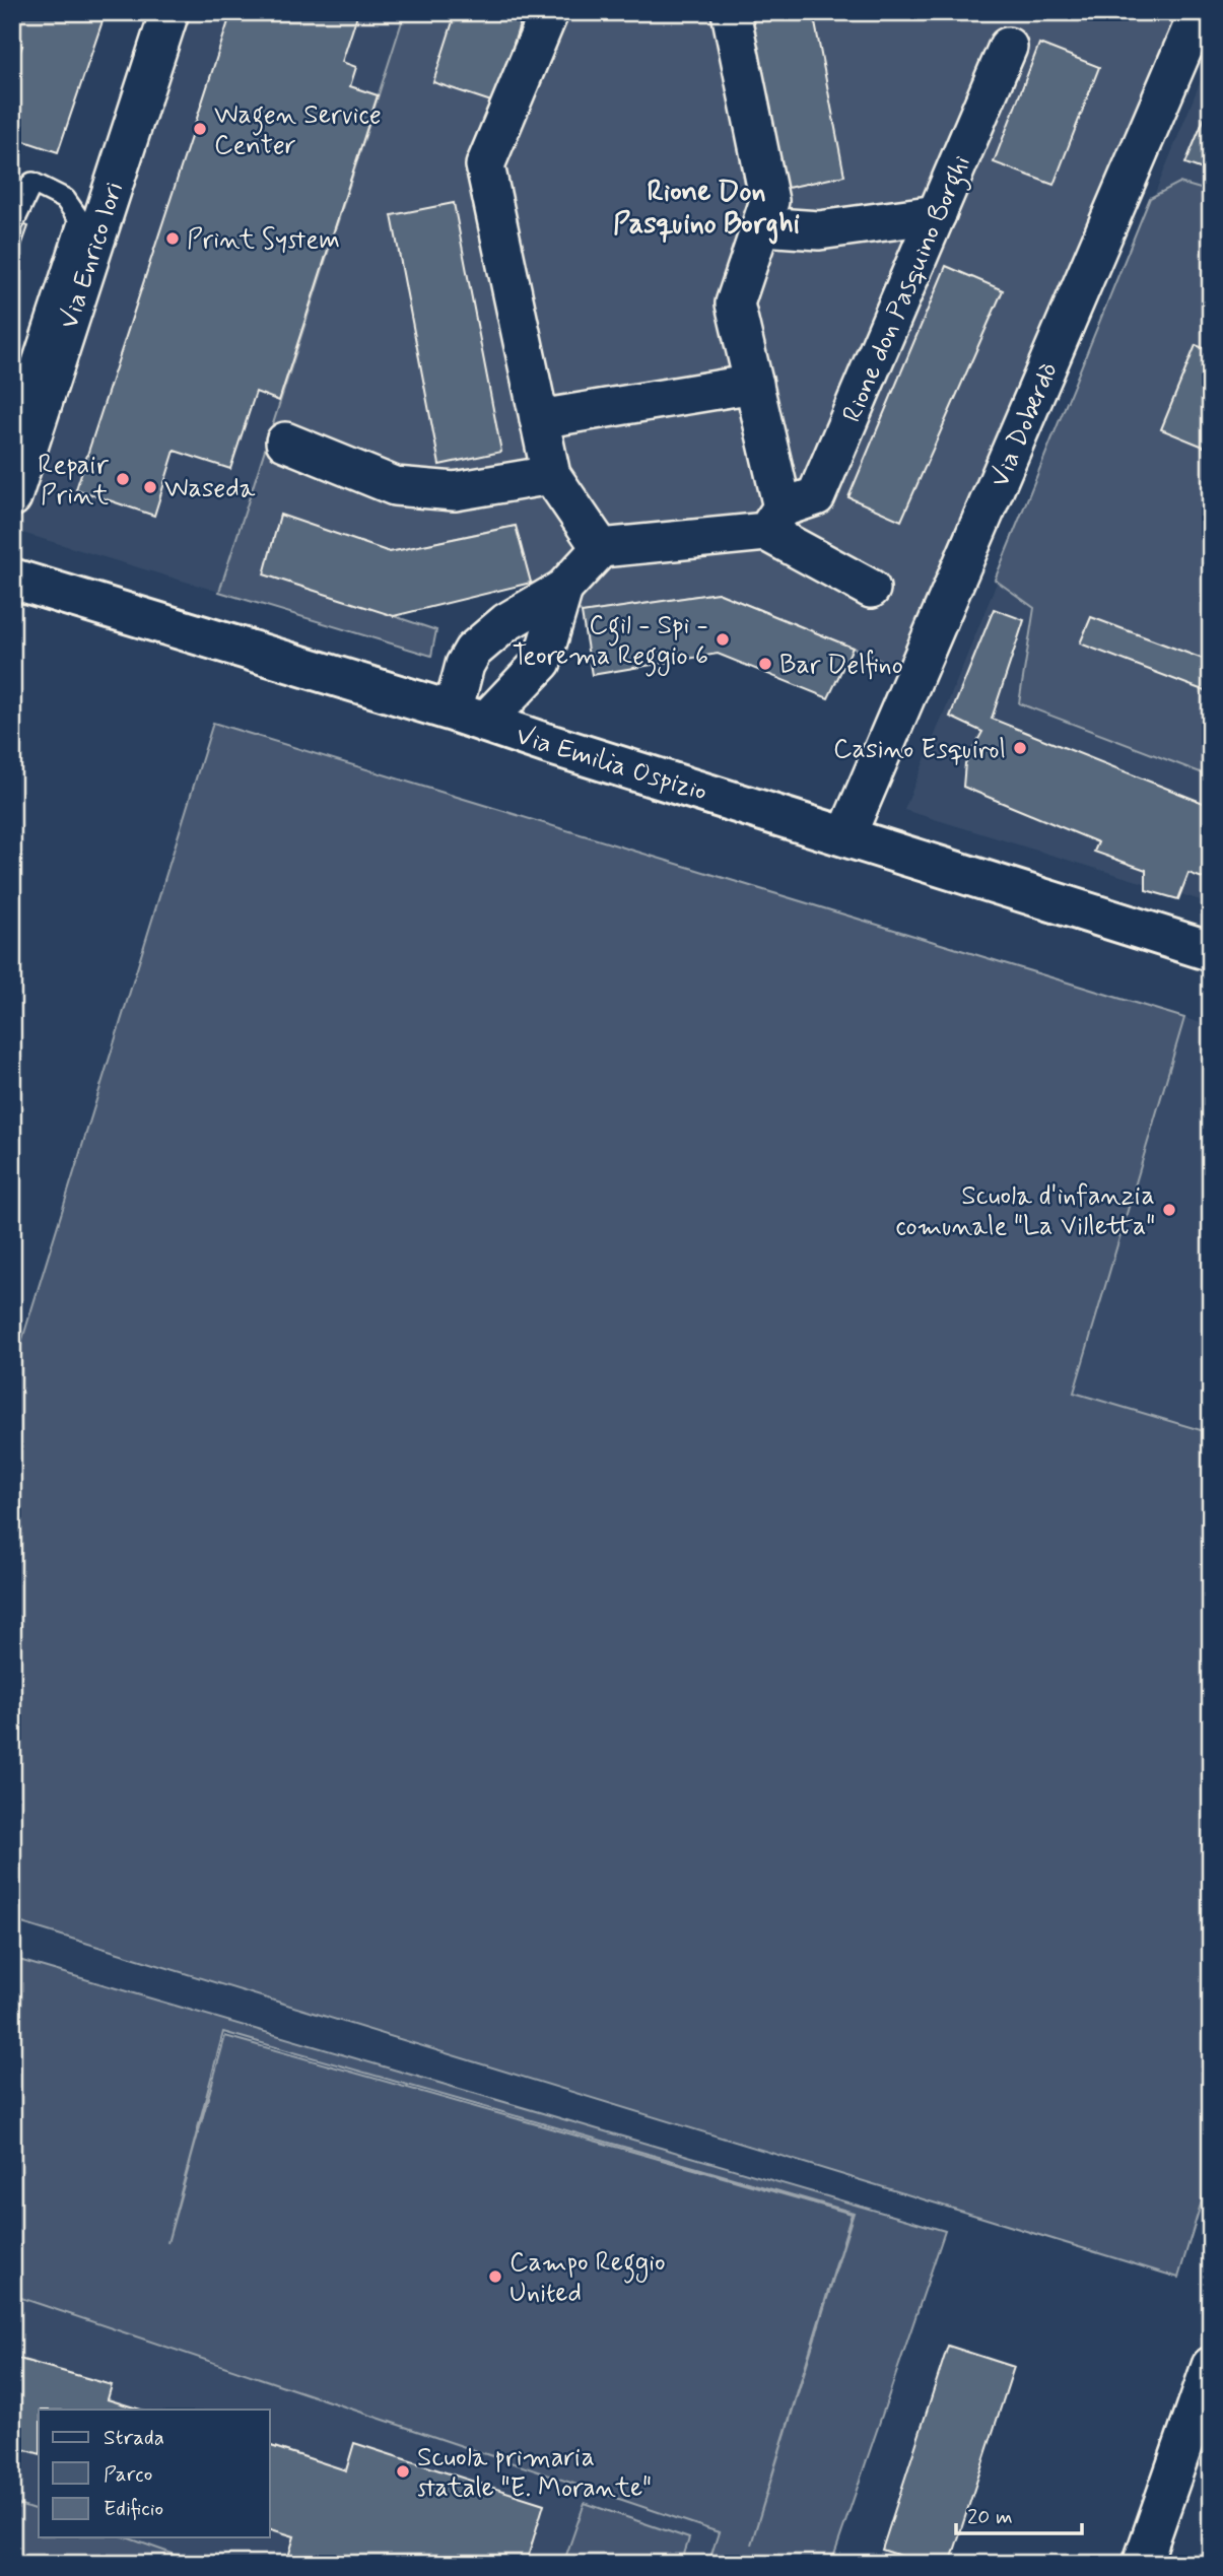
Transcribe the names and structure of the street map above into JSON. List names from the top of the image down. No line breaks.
{"streets":{"main road":["Via Emilia Ospizio"],"street":["Via Enrico Iori","Rione don Pasquino Borghi","Via Doberdò"]},"crossings":[["Via Doberdò","Via Emilia Ospizio"]],"districts":["Rione Don Pasquino Borghi"],"places":["Wagen Service Center","Print System","Repair Print","Waseda","Cgil - Spi - Teorema Reggio 6","Bar Delfino","Casino Esquirol","Scuola d'infanzia comunale \"La Villetta\"","Campo Reggio United","Scuola primaria statale \"E. Morante\""],"legend":["Strada","Parco","Edificio"],"scale_bar":"20 m"}
